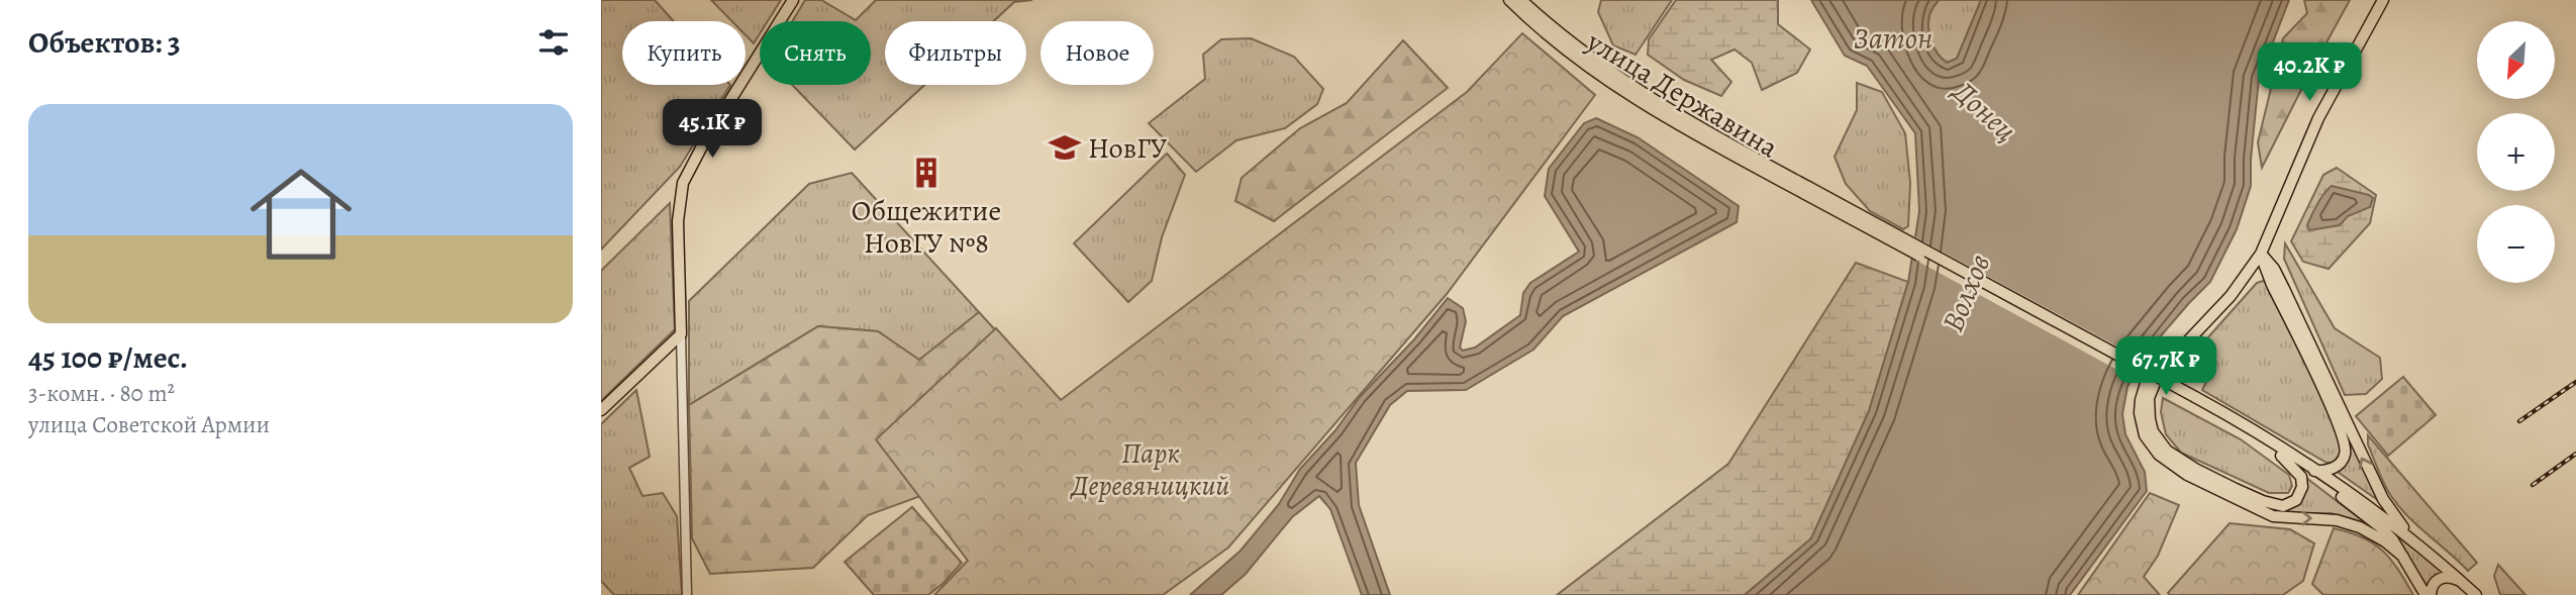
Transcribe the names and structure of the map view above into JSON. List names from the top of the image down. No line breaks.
{"streets":{"main road":["улица Державина"]},"water":["Затон","Донец","Волхов"],"parks":["Парк Деревяницкий"],"places":{"school or university":["НовГУ"],"building":["Общежитие НовГУ №8"]},"north":"bottom left","page":{"heading":"Объектов: 3","map_buttons":["+","−"],"chip":["Купить","Снять","Фильтры","Новое"],"price":["40.2K ₽","45.1K ₽","67.7K ₽"],"list":[{"name":"45 100 ₽/мес.","note":"3-комн. · 80 m² · улица Советской Армии"}]}}
